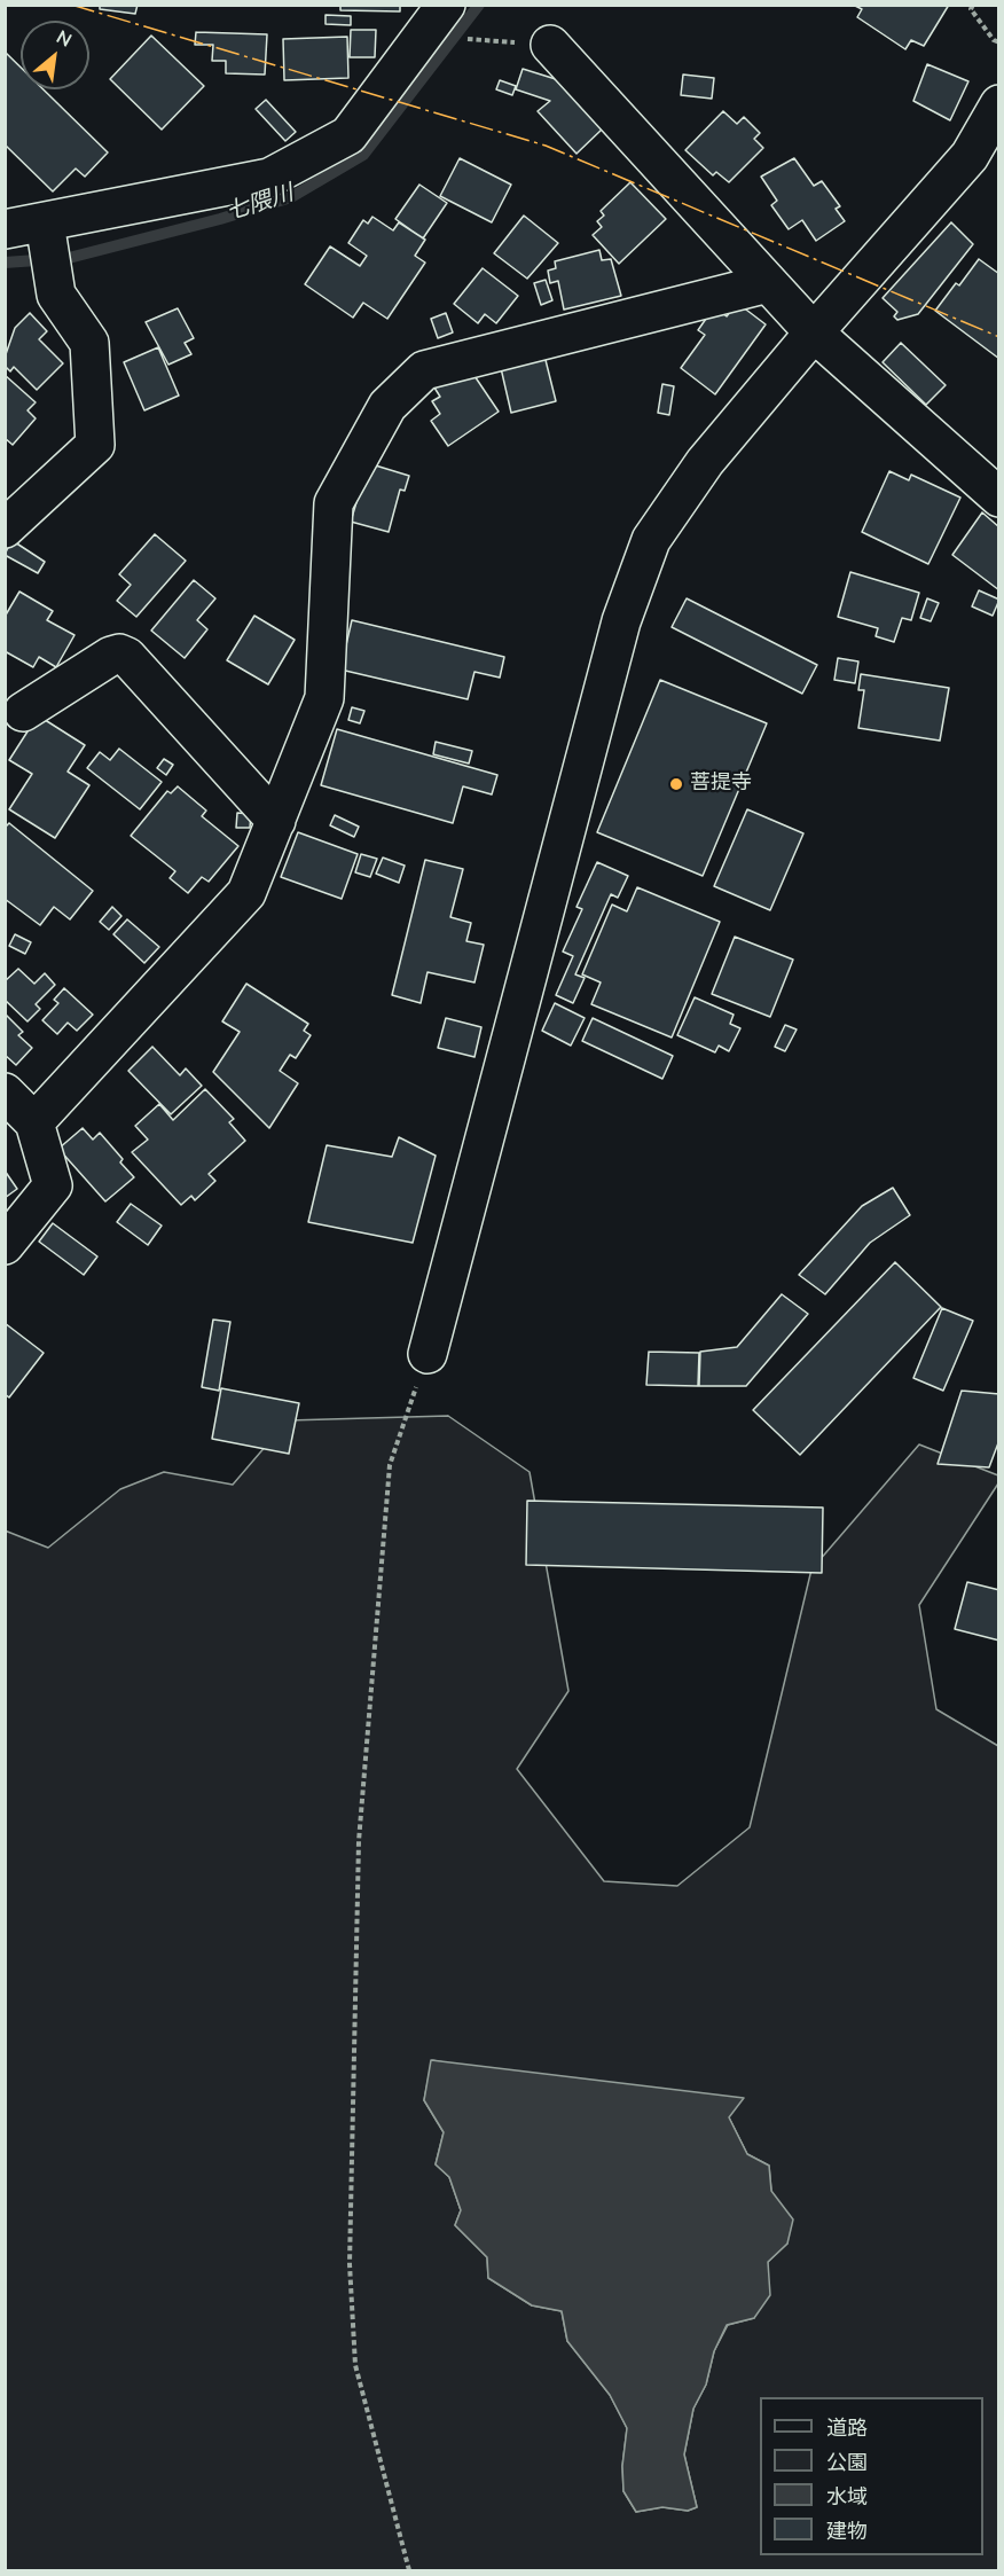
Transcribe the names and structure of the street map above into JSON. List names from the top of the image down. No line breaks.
{"water":["七隈川"],"places":["菩提寺"],"legend":["道路","公園","水域","建物"],"north":"top right"}
